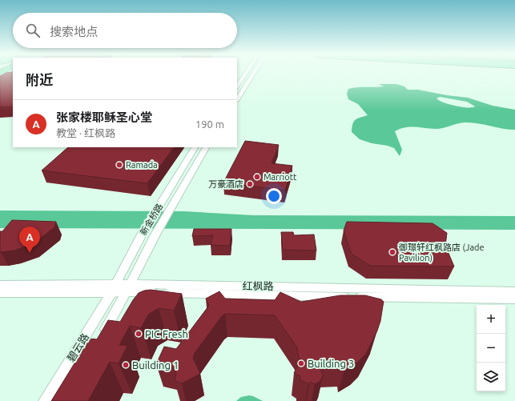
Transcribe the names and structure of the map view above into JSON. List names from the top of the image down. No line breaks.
{"streets":{"street":["新金桥路","红枫路","碧云路"]},"crossings":[["新金桥路","红枫路"],["新金桥路","碧云路"],["红枫路","碧云路"]],"places":["Ramada","Marriott","万豪酒店","御璟轩红枫路店 (Jade Pavilion)","PIC Fresh","Building 3","Building 1"],"page":{"search":"搜索地点","heading":"附近","list":[{"mark":"A","name":"张家楼耶稣圣心堂","note":"教堂 · 红枫路","value":"190 m"}],"pins":"A","map_buttons":["+","−"]}}
